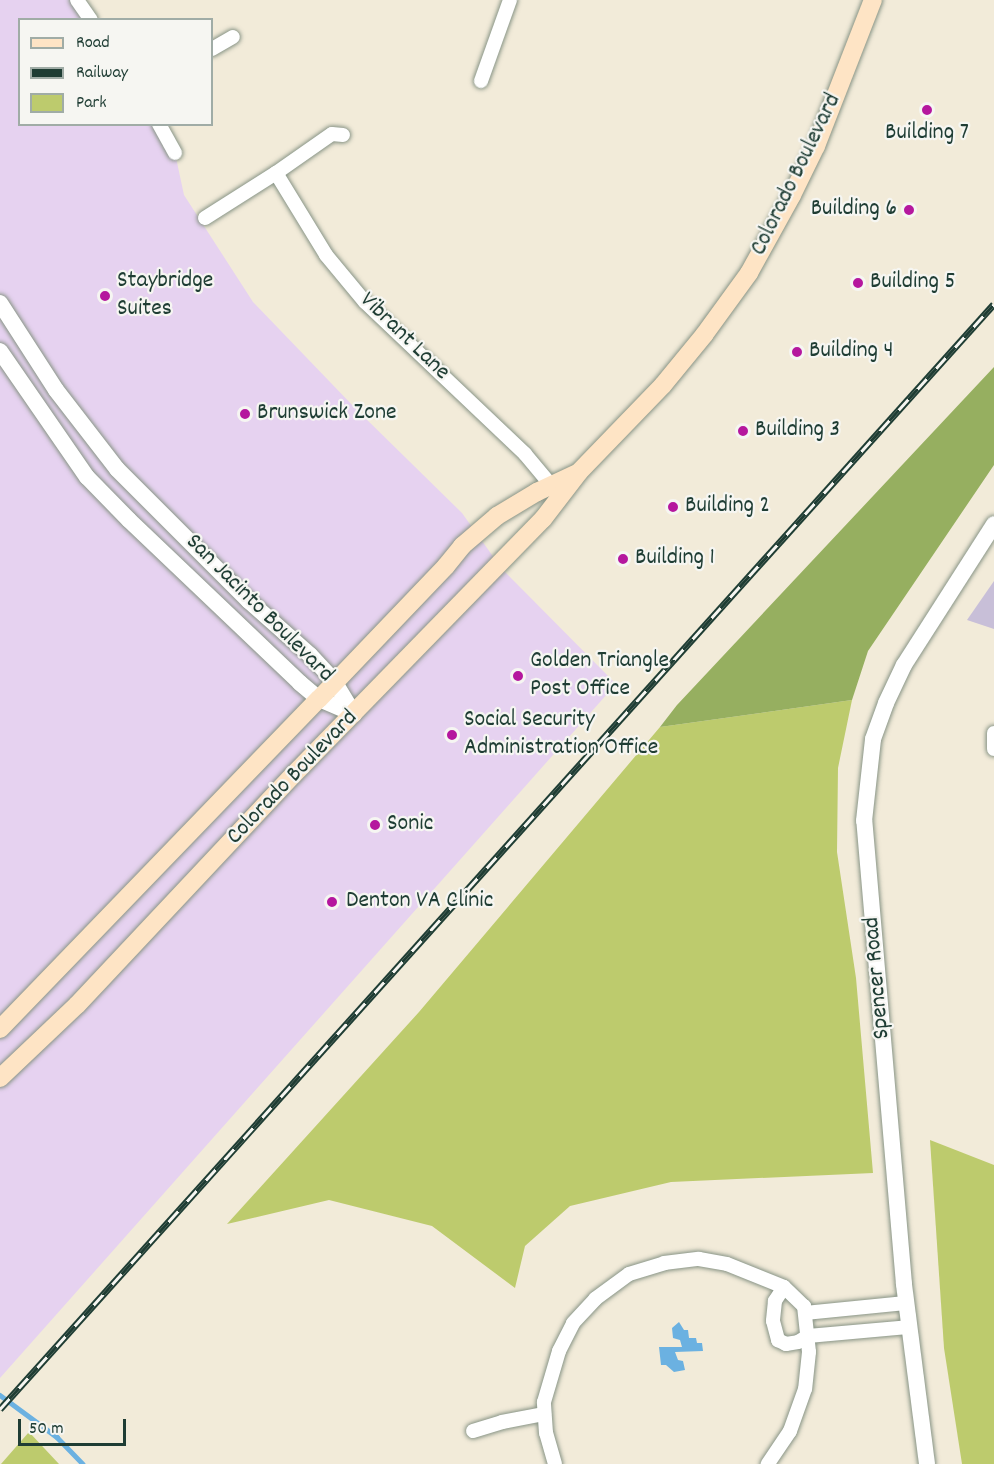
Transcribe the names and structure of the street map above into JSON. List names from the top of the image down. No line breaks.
{"streets":{"main road":["Colorado Boulevard"],"street":["Vibrant Lane","San Jacinto Boulevard","Spencer Road"]},"crossings":[["Colorado Boulevard","Vibrant Lane"],["Colorado Boulevard","San Jacinto Boulevard"]],"places":["Building 7","Building 6","Building 5","Staybridge Suites","Building 4","Brunswick Zone","Building 3","Building 2","Building 1","Golden Triangle Post Office","Social Security Administration Office","Sonic","Denton VA Clinic"],"legend":["Road","Railway","Park"],"scale_bar":"50 m"}
